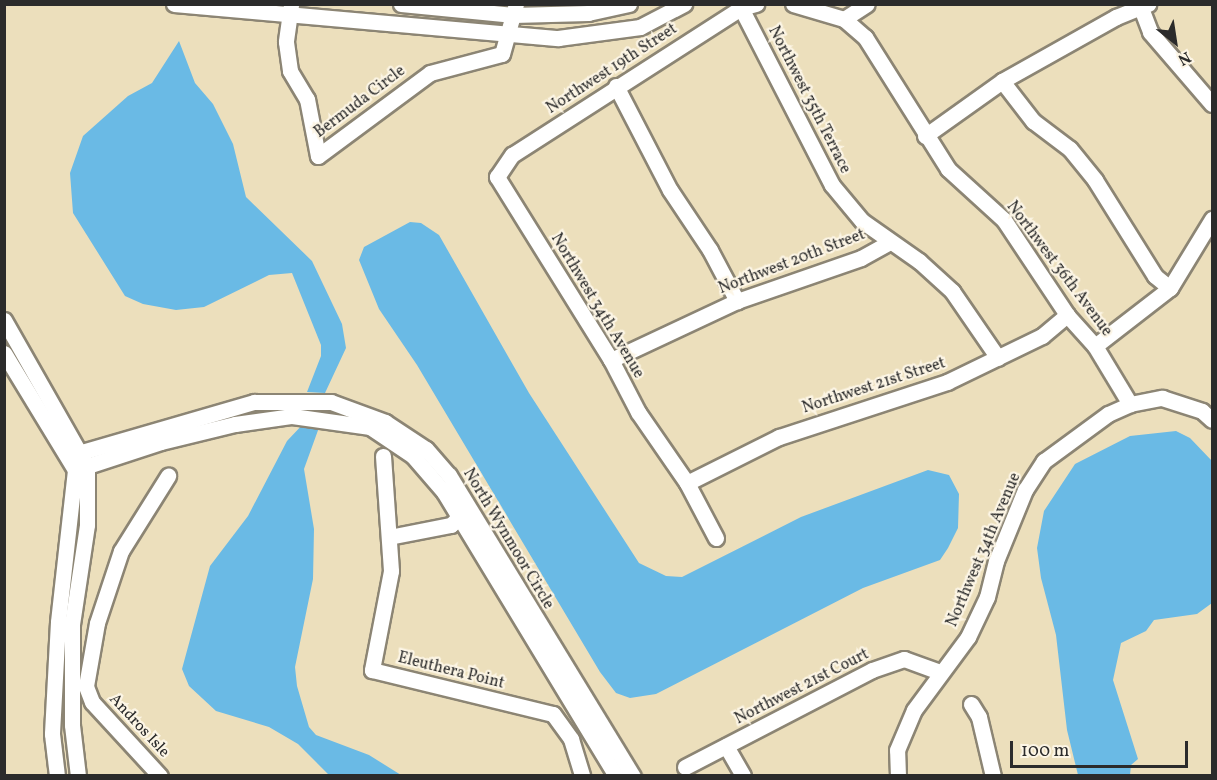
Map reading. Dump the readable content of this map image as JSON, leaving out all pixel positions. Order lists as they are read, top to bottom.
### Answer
{
  "streets": {
    "street": [
      "Northwest 19th Street",
      "Northwest 35th Terrace",
      "Bermuda Circle",
      "Northwest 20th Street",
      "Northwest 36th Avenue",
      "Northwest 34th Avenue",
      "Northwest 21st Street",
      "North Wynmoor Circle",
      "Eleuthera Point",
      "Northwest 21st Court",
      "Andros Isle"
    ]
  },
  "crossings": [
    ["Northwest 19th Street", "Northwest 35th Terrace"],
    ["Northwest 19th Street", "Northwest 34th Avenue"],
    ["Northwest 35th Terrace", "Northwest 20th Street"],
    ["Northwest 35th Terrace", "Northwest 21st Street"],
    ["Northwest 20th Street", "Northwest 34th Avenue"],
    ["Northwest 36th Avenue", "Northwest 34th Avenue"],
    ["Northwest 36th Avenue", "Northwest 21st Street"],
    ["Northwest 34th Avenue", "Northwest 21st Street"],
    ["Northwest 34th Avenue", "Northwest 21st Court"]
  ],
  "scale_bar": "100 m",
  "north": "bottom right"
}
